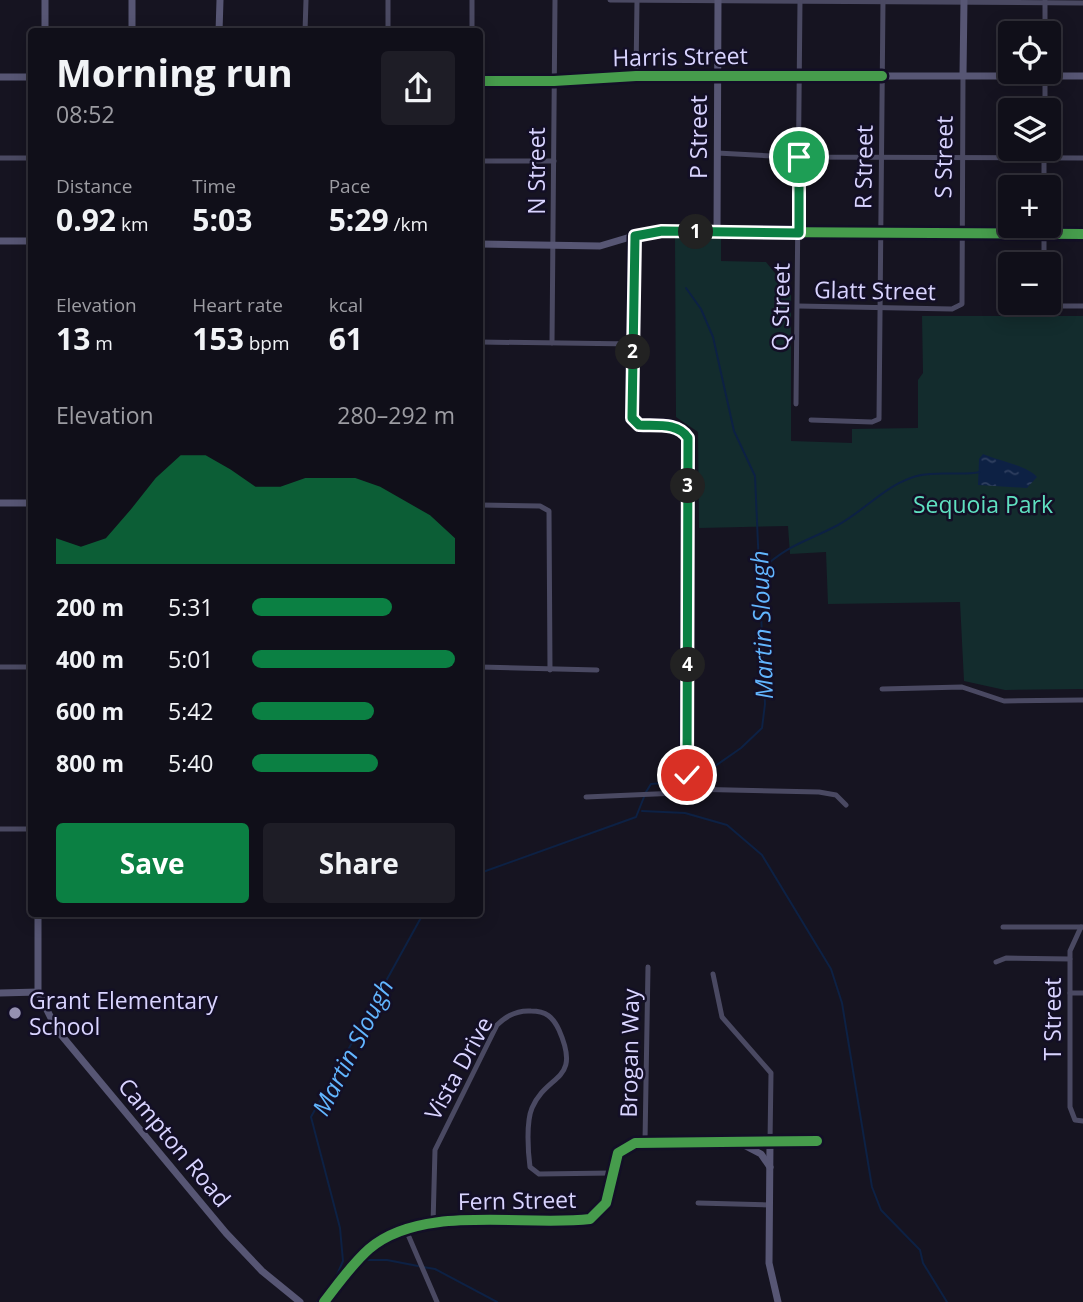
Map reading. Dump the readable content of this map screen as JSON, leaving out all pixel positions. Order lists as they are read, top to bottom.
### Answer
{
  "streets": {
    "street": [
      "Harris Street",
      "P Street",
      "S Street",
      "R Street",
      "N Street",
      "Glatt Street",
      "Q Street",
      "T Street",
      "Brogan Way",
      "Vista Drive",
      "Campton Road",
      "Fern Street"
    ]
  },
  "crossings": [
    ["Harris Street", "P Street"],
    ["Harris Street", "S Street"],
    ["Harris Street", "R Street"],
    ["Harris Street", "N Street"],
    ["Harris Street", "Q Street"],
    ["S Street", "Glatt Street"],
    ["R Street", "Glatt Street"],
    ["Glatt Street", "Q Street"],
    ["Brogan Way", "Fern Street"],
    ["Vista Drive", "Fern Street"]
  ],
  "water": ["Martin Slough"],
  "parks": ["Sequoia Park"],
  "places": ["Grant Elementary School"],
  "page": {
    "map_buttons": ["+", "−"],
    "heading": ["Morning run", "08:52"],
    "stats": [
      ["Distance", "0.92 km"],
      ["Time", "5:03"],
      ["Pace", "5:29 /km"],
      ["Elevation", "13 m"],
      ["Heart rate", "153 bpm"],
      ["kcal", "61"]
    ],
    "pins": [
      "1",
      "2",
      "3",
      "4"
    ],
    "chart": ["Elevation", "280–292 m"],
    "list": [
      {
        "name": "200 m",
        "note": "5:31"
      },
      {
        "name": "400 m",
        "note": "5:01"
      },
      {
        "name": "600 m",
        "note": "5:42"
      },
      {
        "name": "800 m",
        "note": "5:40"
      }
    ],
    "buttons": ["Save", "Share"]
  }
}
